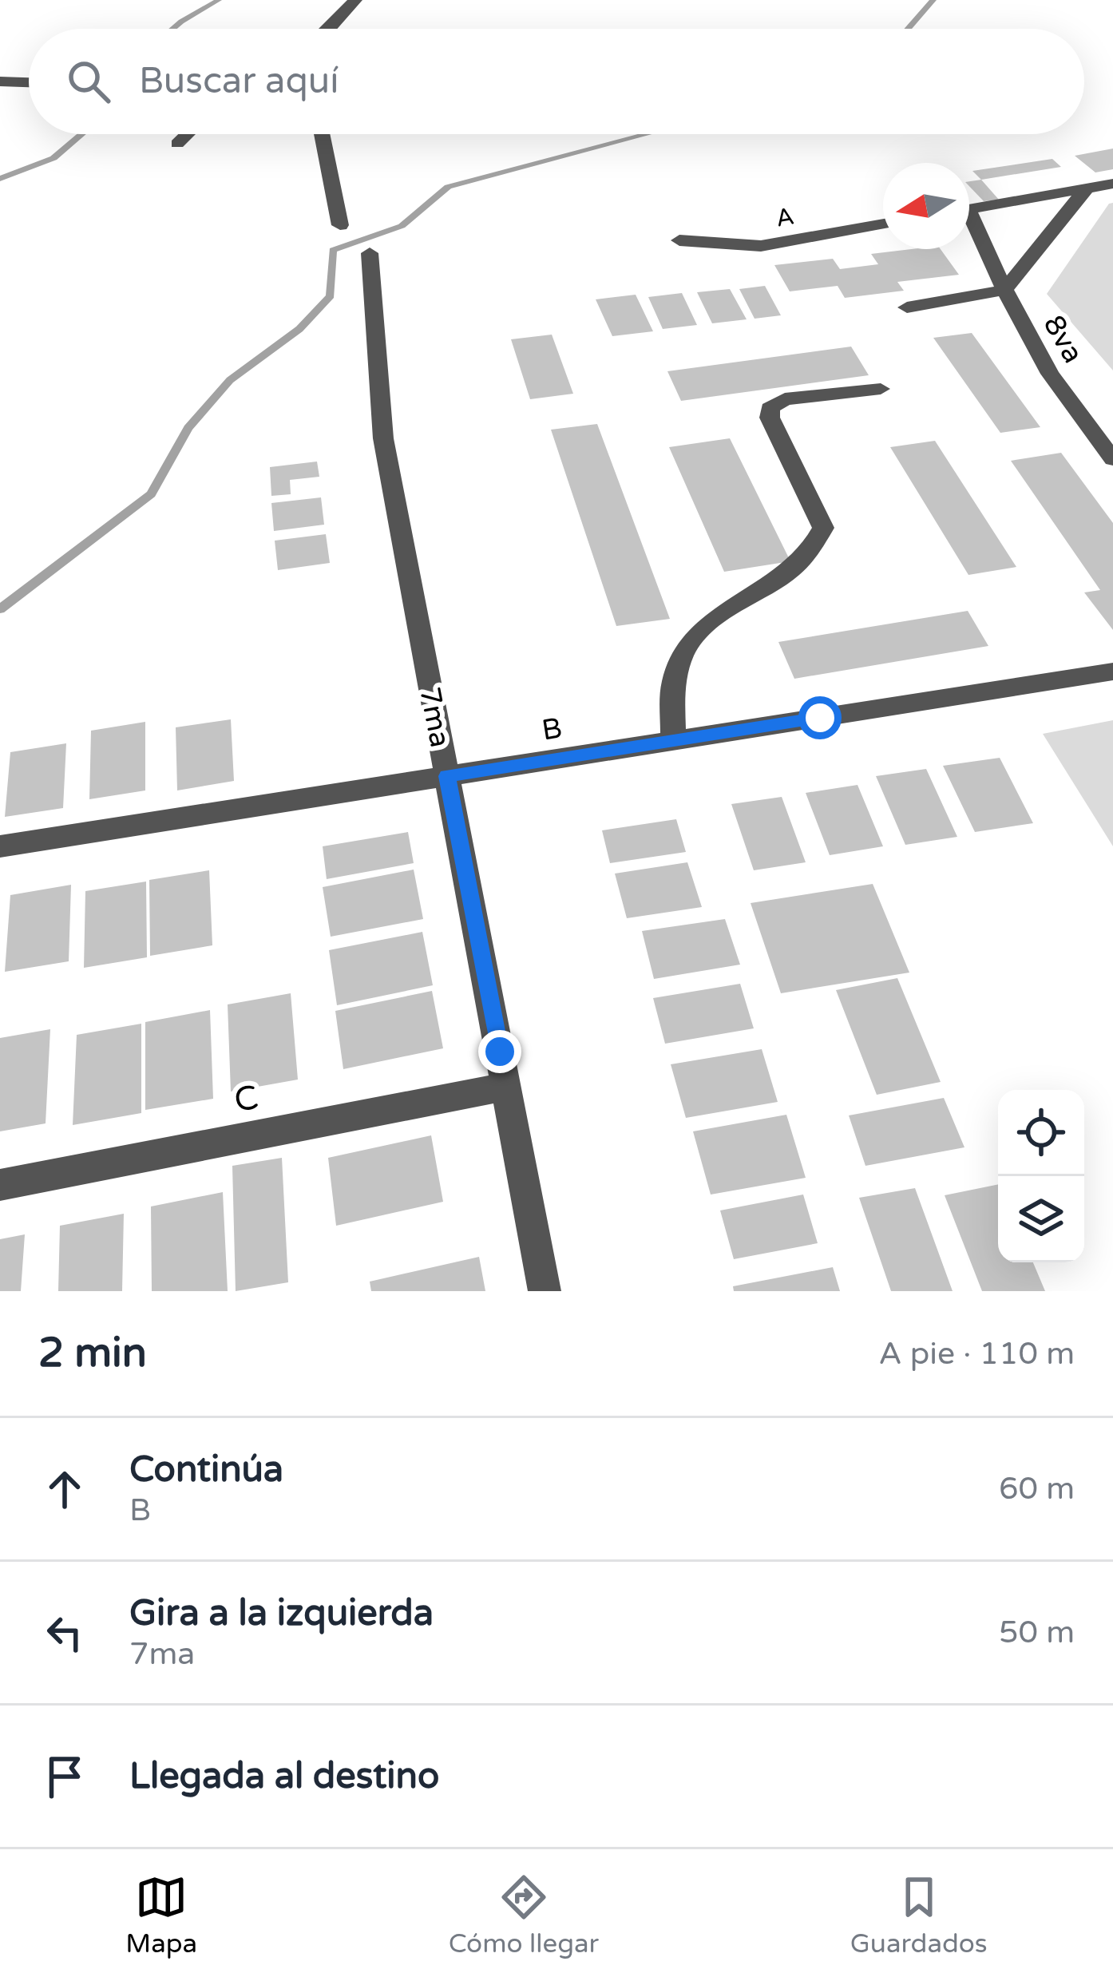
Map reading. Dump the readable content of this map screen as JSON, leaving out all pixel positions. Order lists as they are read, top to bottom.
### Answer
{
  "streets": {
    "street": [
      "A",
      "8va",
      "7ma",
      "B",
      "C"
    ]
  },
  "crossings": [
    ["7ma", "B"],
    ["7ma", "C"]
  ],
  "north": "left",
  "page": {
    "search": "Buscar aquí",
    "heading": ["2 min", "A pie · 110 m"],
    "list": [
      ["Continúa", "B", "60 m"],
      ["Gira a la izquierda", "7ma", "50 m"],
      "Llegada al destino"
    ],
    "nav": ["Mapa", "Cómo llegar", "Guardados"]
  }
}
